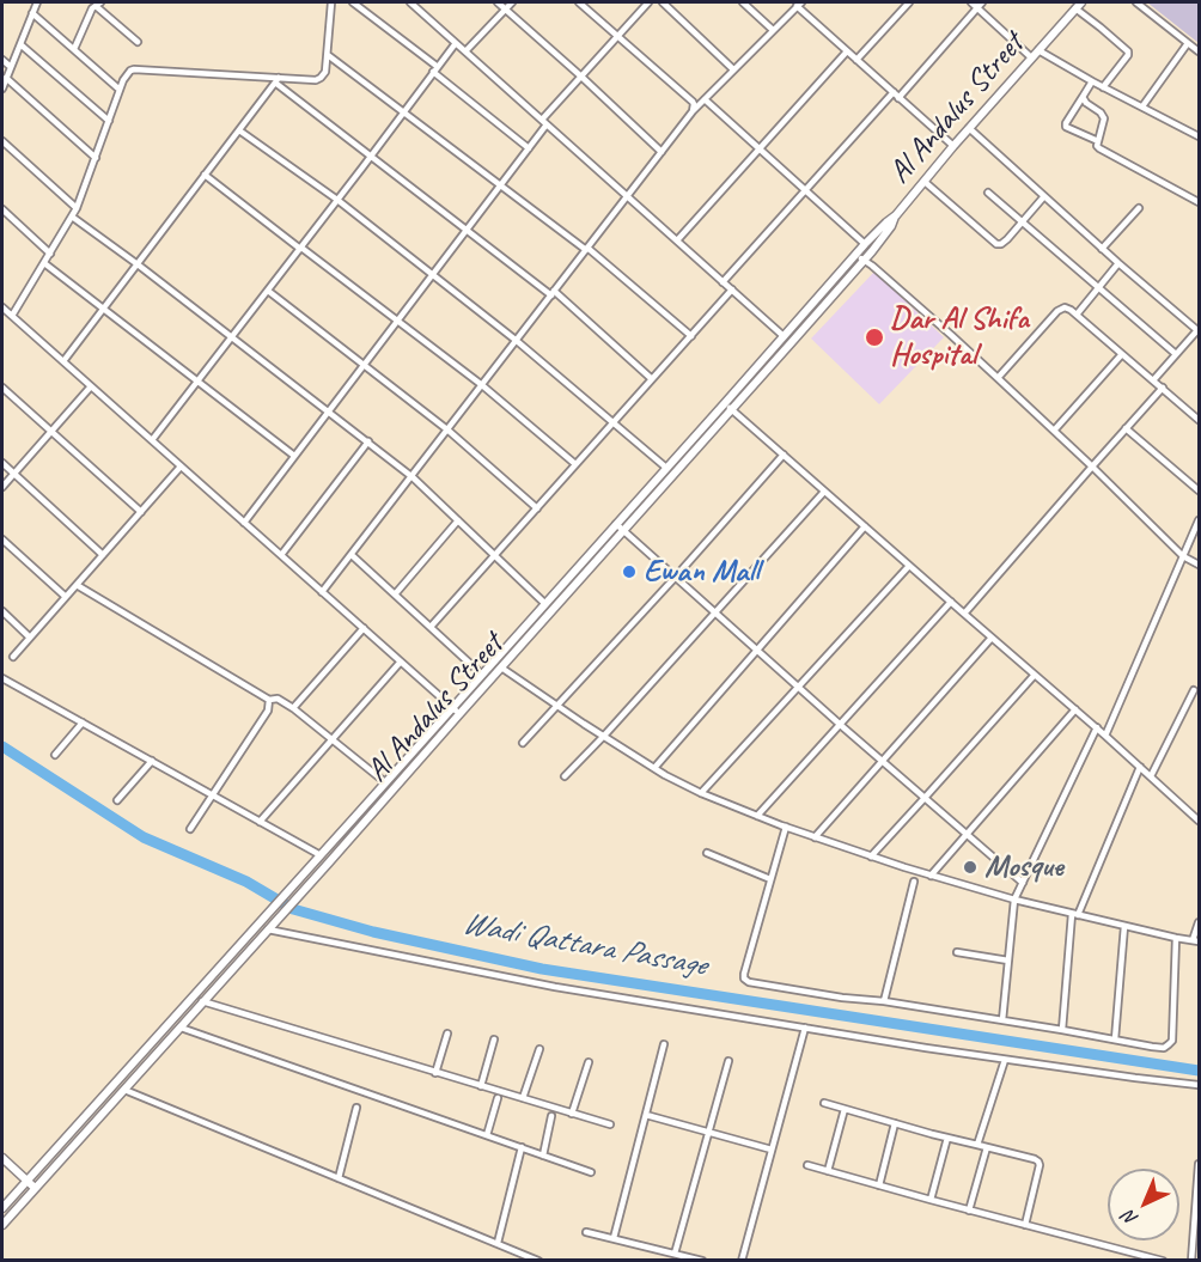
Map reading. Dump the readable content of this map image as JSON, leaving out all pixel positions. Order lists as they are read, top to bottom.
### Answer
{
  "streets": {
    "main road": ["Al Andalus Street"]
  },
  "water": ["Wadi Qattara Passage"],
  "places": ["Dar Al Shifa Hospital", "Ewan Mall", "Mosque"],
  "north": "bottom left"
}
